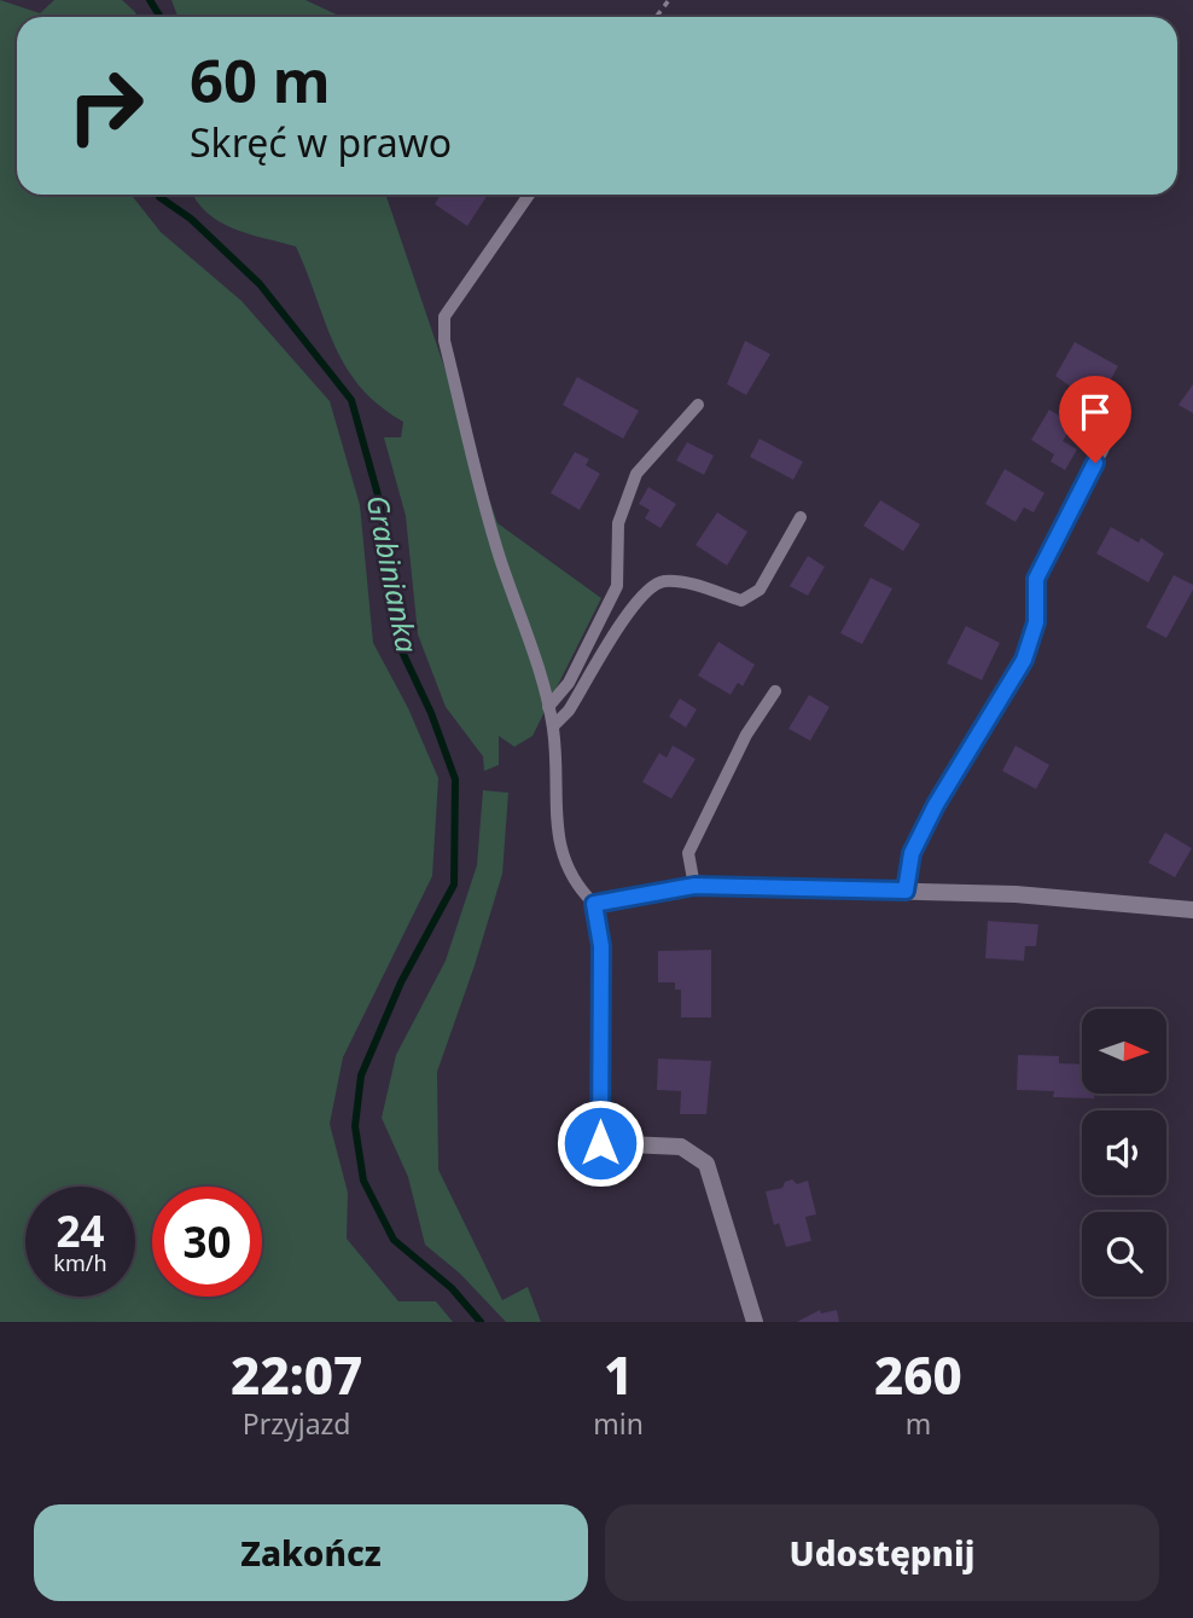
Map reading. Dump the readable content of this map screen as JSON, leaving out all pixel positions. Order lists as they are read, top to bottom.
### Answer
{
  "water": ["Grabinianka"],
  "north": "right",
  "page": {
    "turn": ["60 m", "Skręć w prawo"],
    "speed": "24 km/h",
    "limit": "30",
    "eta": [
      "22:07",
      "Przyjazd",
      "1",
      "min",
      "260",
      "m"
    ],
    "buttons": ["Zakończ", "Udostępnij"]
  }
}
